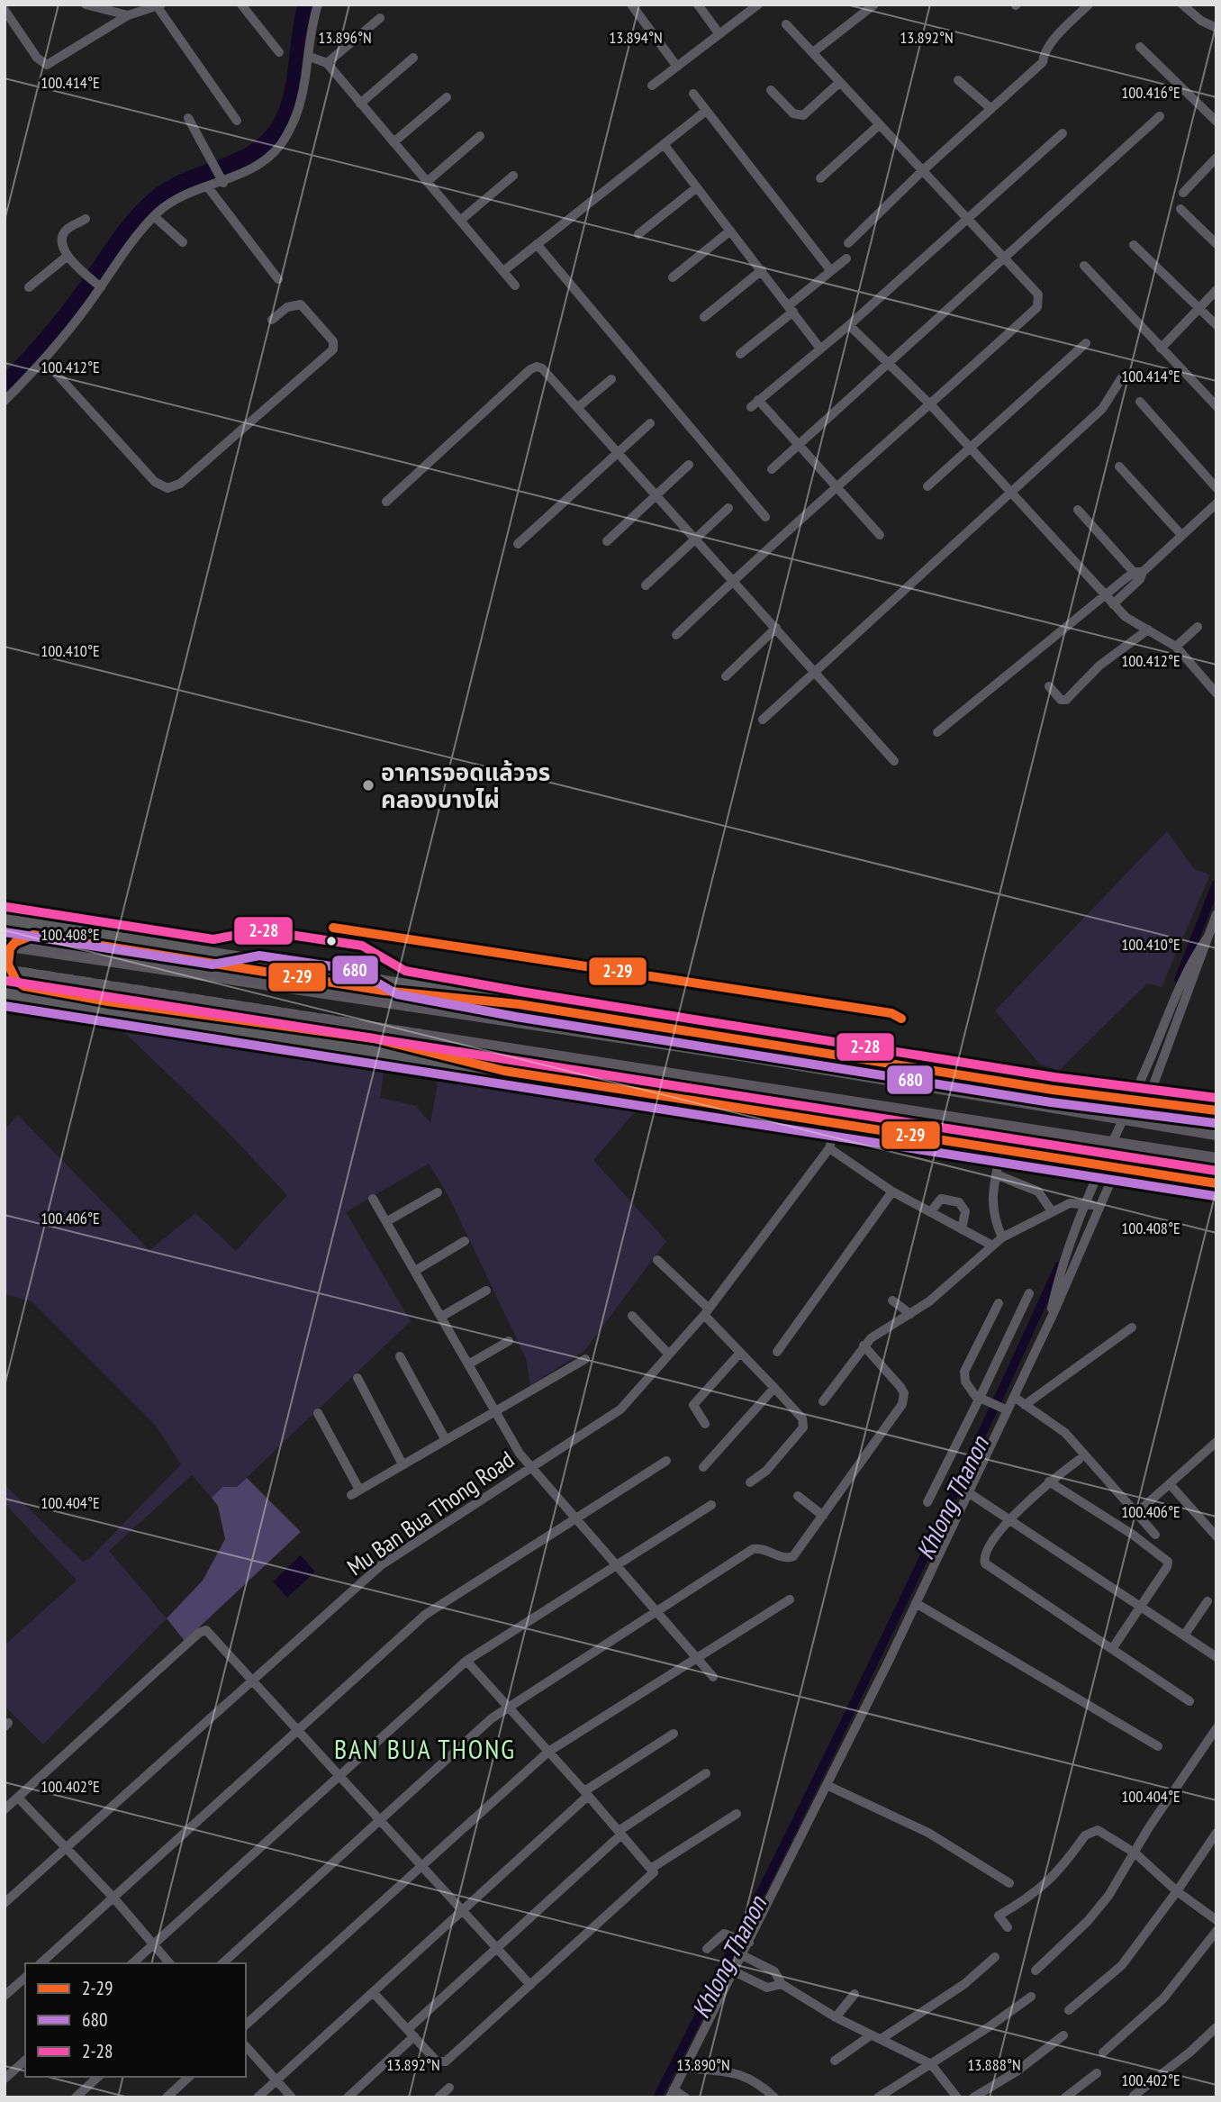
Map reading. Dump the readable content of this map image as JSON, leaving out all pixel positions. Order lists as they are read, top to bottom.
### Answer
{
  "streets": {
    "street": ["Mu Ban Bua Thong Road"]
  },
  "districts": ["BAN BUA THONG"],
  "water": ["Khlong Thanon"],
  "places": ["อาคารจอดแล้วจร คลองบางไผ่"],
  "lines": ["transit line 2-28", "transit line 2-29", "transit line 680"],
  "legend": ["2-29", "680", "2-28"],
  "coordinates": [
    "13.896°N",
    "13.894°N",
    "13.892°N",
    "100.414°E",
    "100.416°E",
    "100.412°E",
    "100.410°E",
    "100.408°E",
    "100.406°E",
    "100.404°E",
    "100.402°E",
    "13.890°N",
    "13.888°N"
  ]
}
